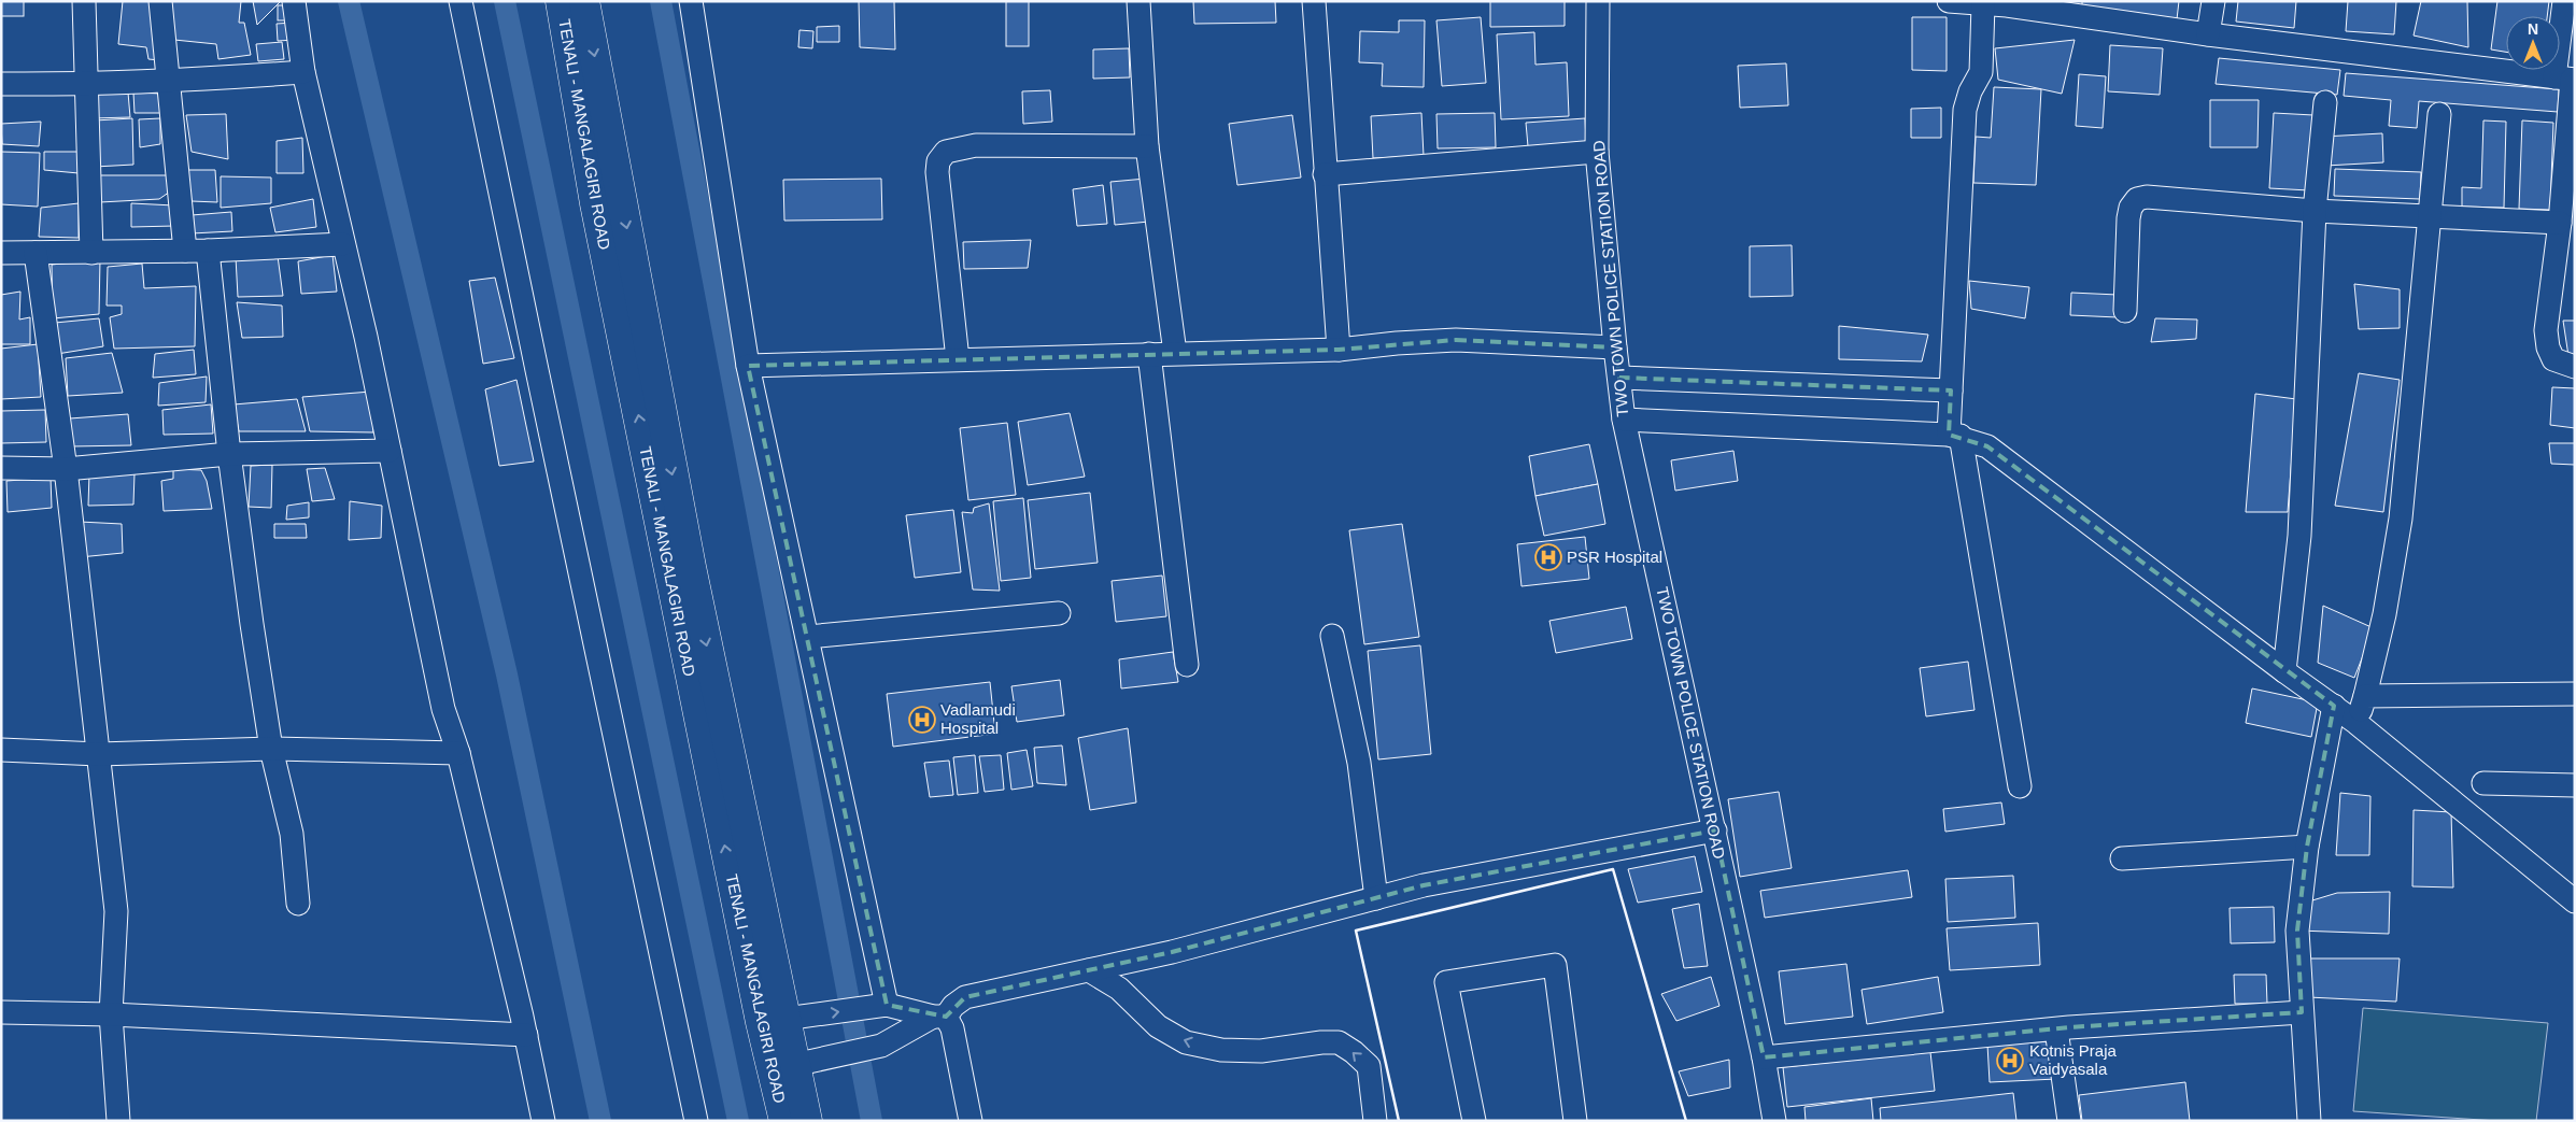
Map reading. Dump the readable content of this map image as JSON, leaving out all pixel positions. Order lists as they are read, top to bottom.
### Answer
{
  "streets": {
    "main road": ["TENALI - MANGALAGIRI ROAD"],
    "street": ["TWO TOWN POLICE STATION ROAD"]
  },
  "places": {
    "hospital": ["PSR Hospital", "Vadlamudi Hospital", "Kotnis Praja Vaidyasala"]
  },
  "north": "top"
}
